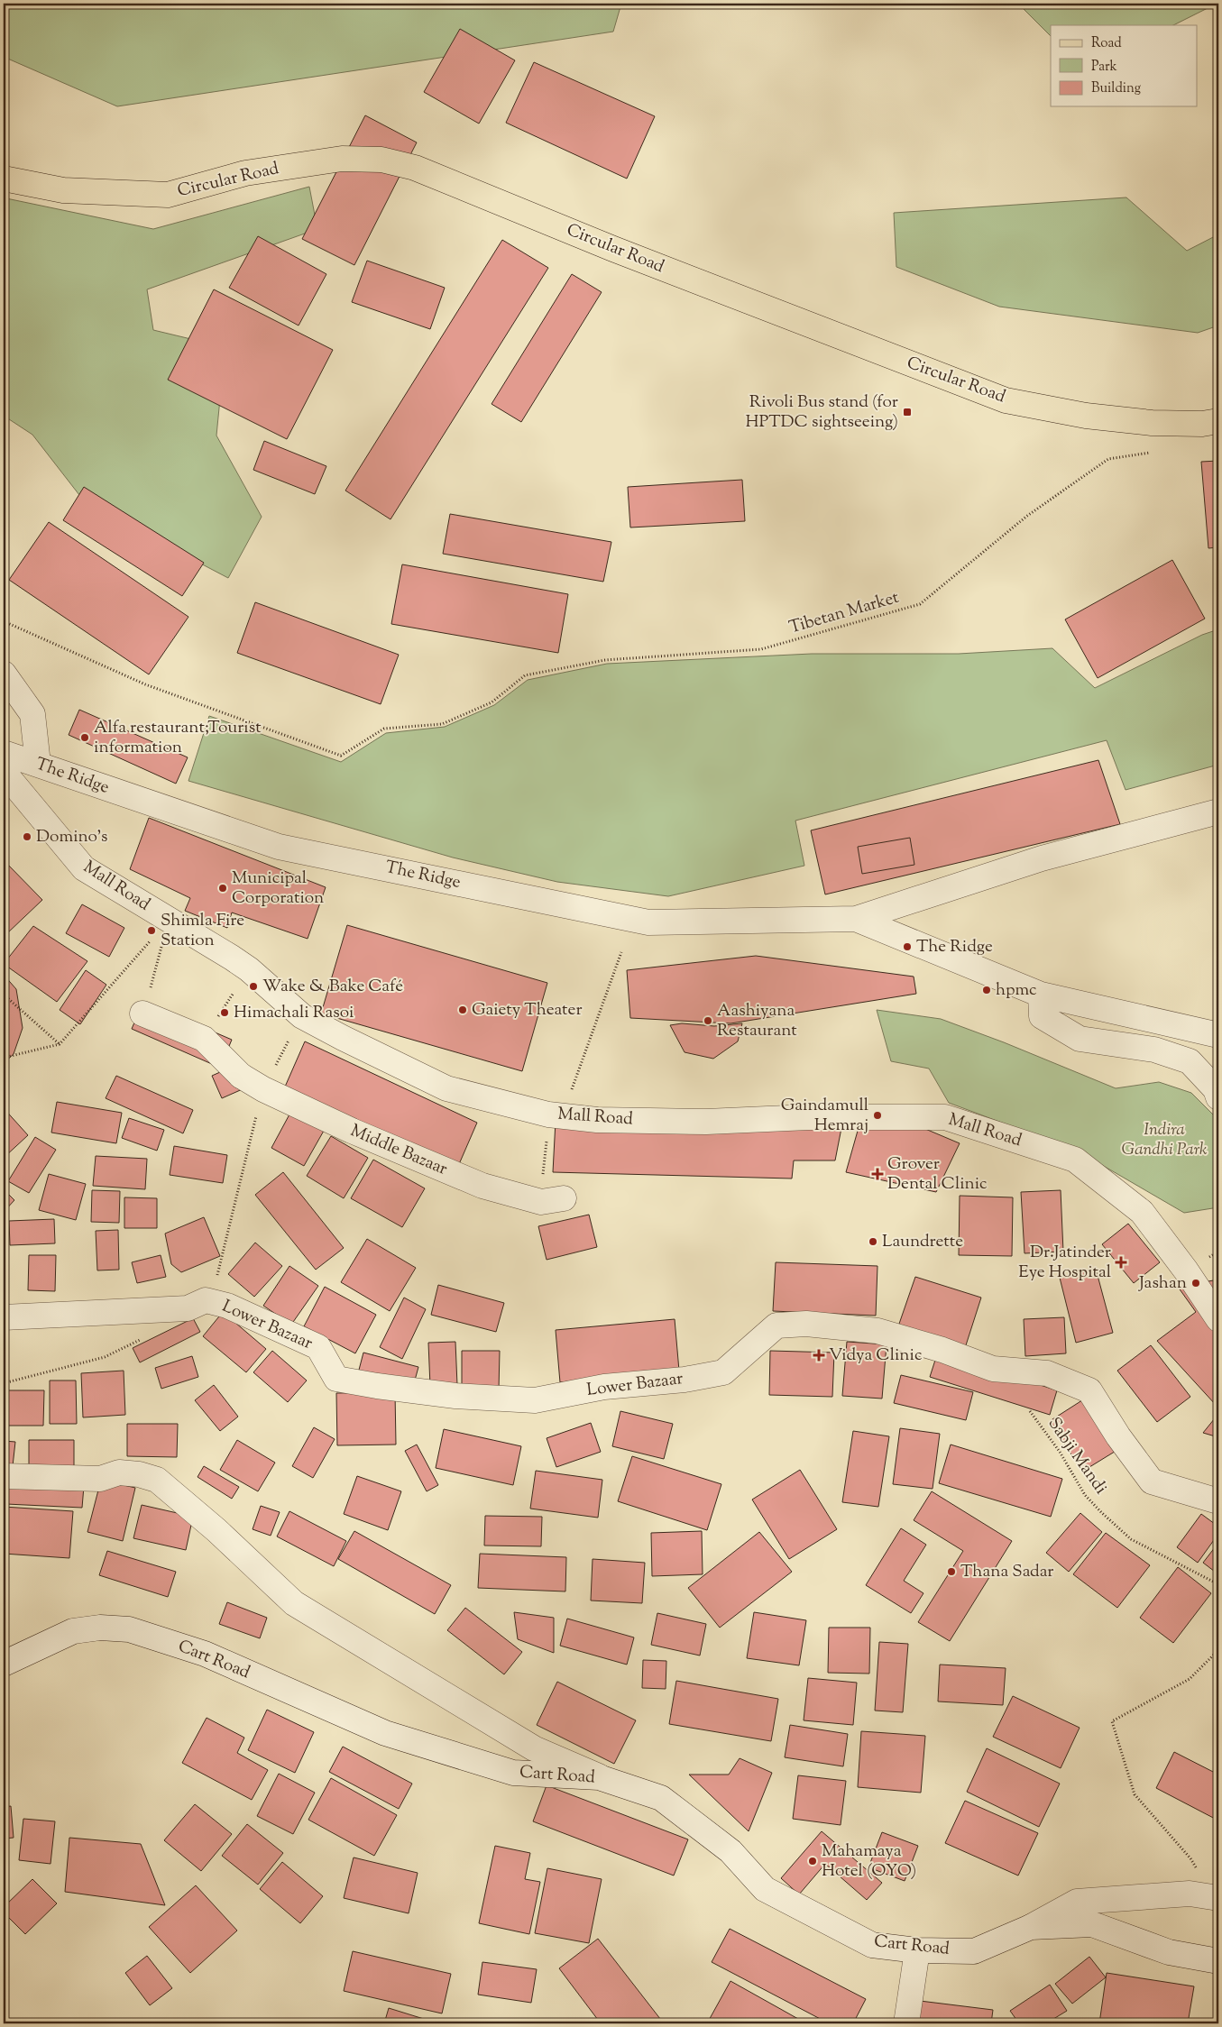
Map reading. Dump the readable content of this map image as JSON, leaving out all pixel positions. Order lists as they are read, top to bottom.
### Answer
{
  "streets": {
    "main road": ["Circular Road"],
    "street": [
      "The Ridge",
      "Mall Road",
      "Middle Bazaar",
      "Lower Bazaar",
      "Cart Road"
    ],
    "path": ["Tibetan Market", "Sabji Mandi"]
  },
  "parks": ["Indira Gandhi Park"],
  "places": {
    "transit": ["Rivoli Bus stand (for HPTDC sightseeing)"],
    "other": [
      "Alfa restaurant;Tourist information",
      "Domino's",
      "Municipal Corporation",
      "Shimla Fire Station",
      "The Ridge",
      "Wake & Bake Café",
      "hpmc",
      "Gaiety Theater",
      "Himachali Rasoi",
      "Aashiyana Restaurant",
      "Gaindamull Hemraj",
      "Laundrette",
      "Jashan",
      "Thana Sadar",
      "Mahamaya Hotel (OYO)"
    ],
    "health": ["Grover Dental Clinic", "Dr.Jatinder Eye Hospital", "Vidya Clinic"]
  },
  "legend": ["Road", "Park", "Building"]
}
